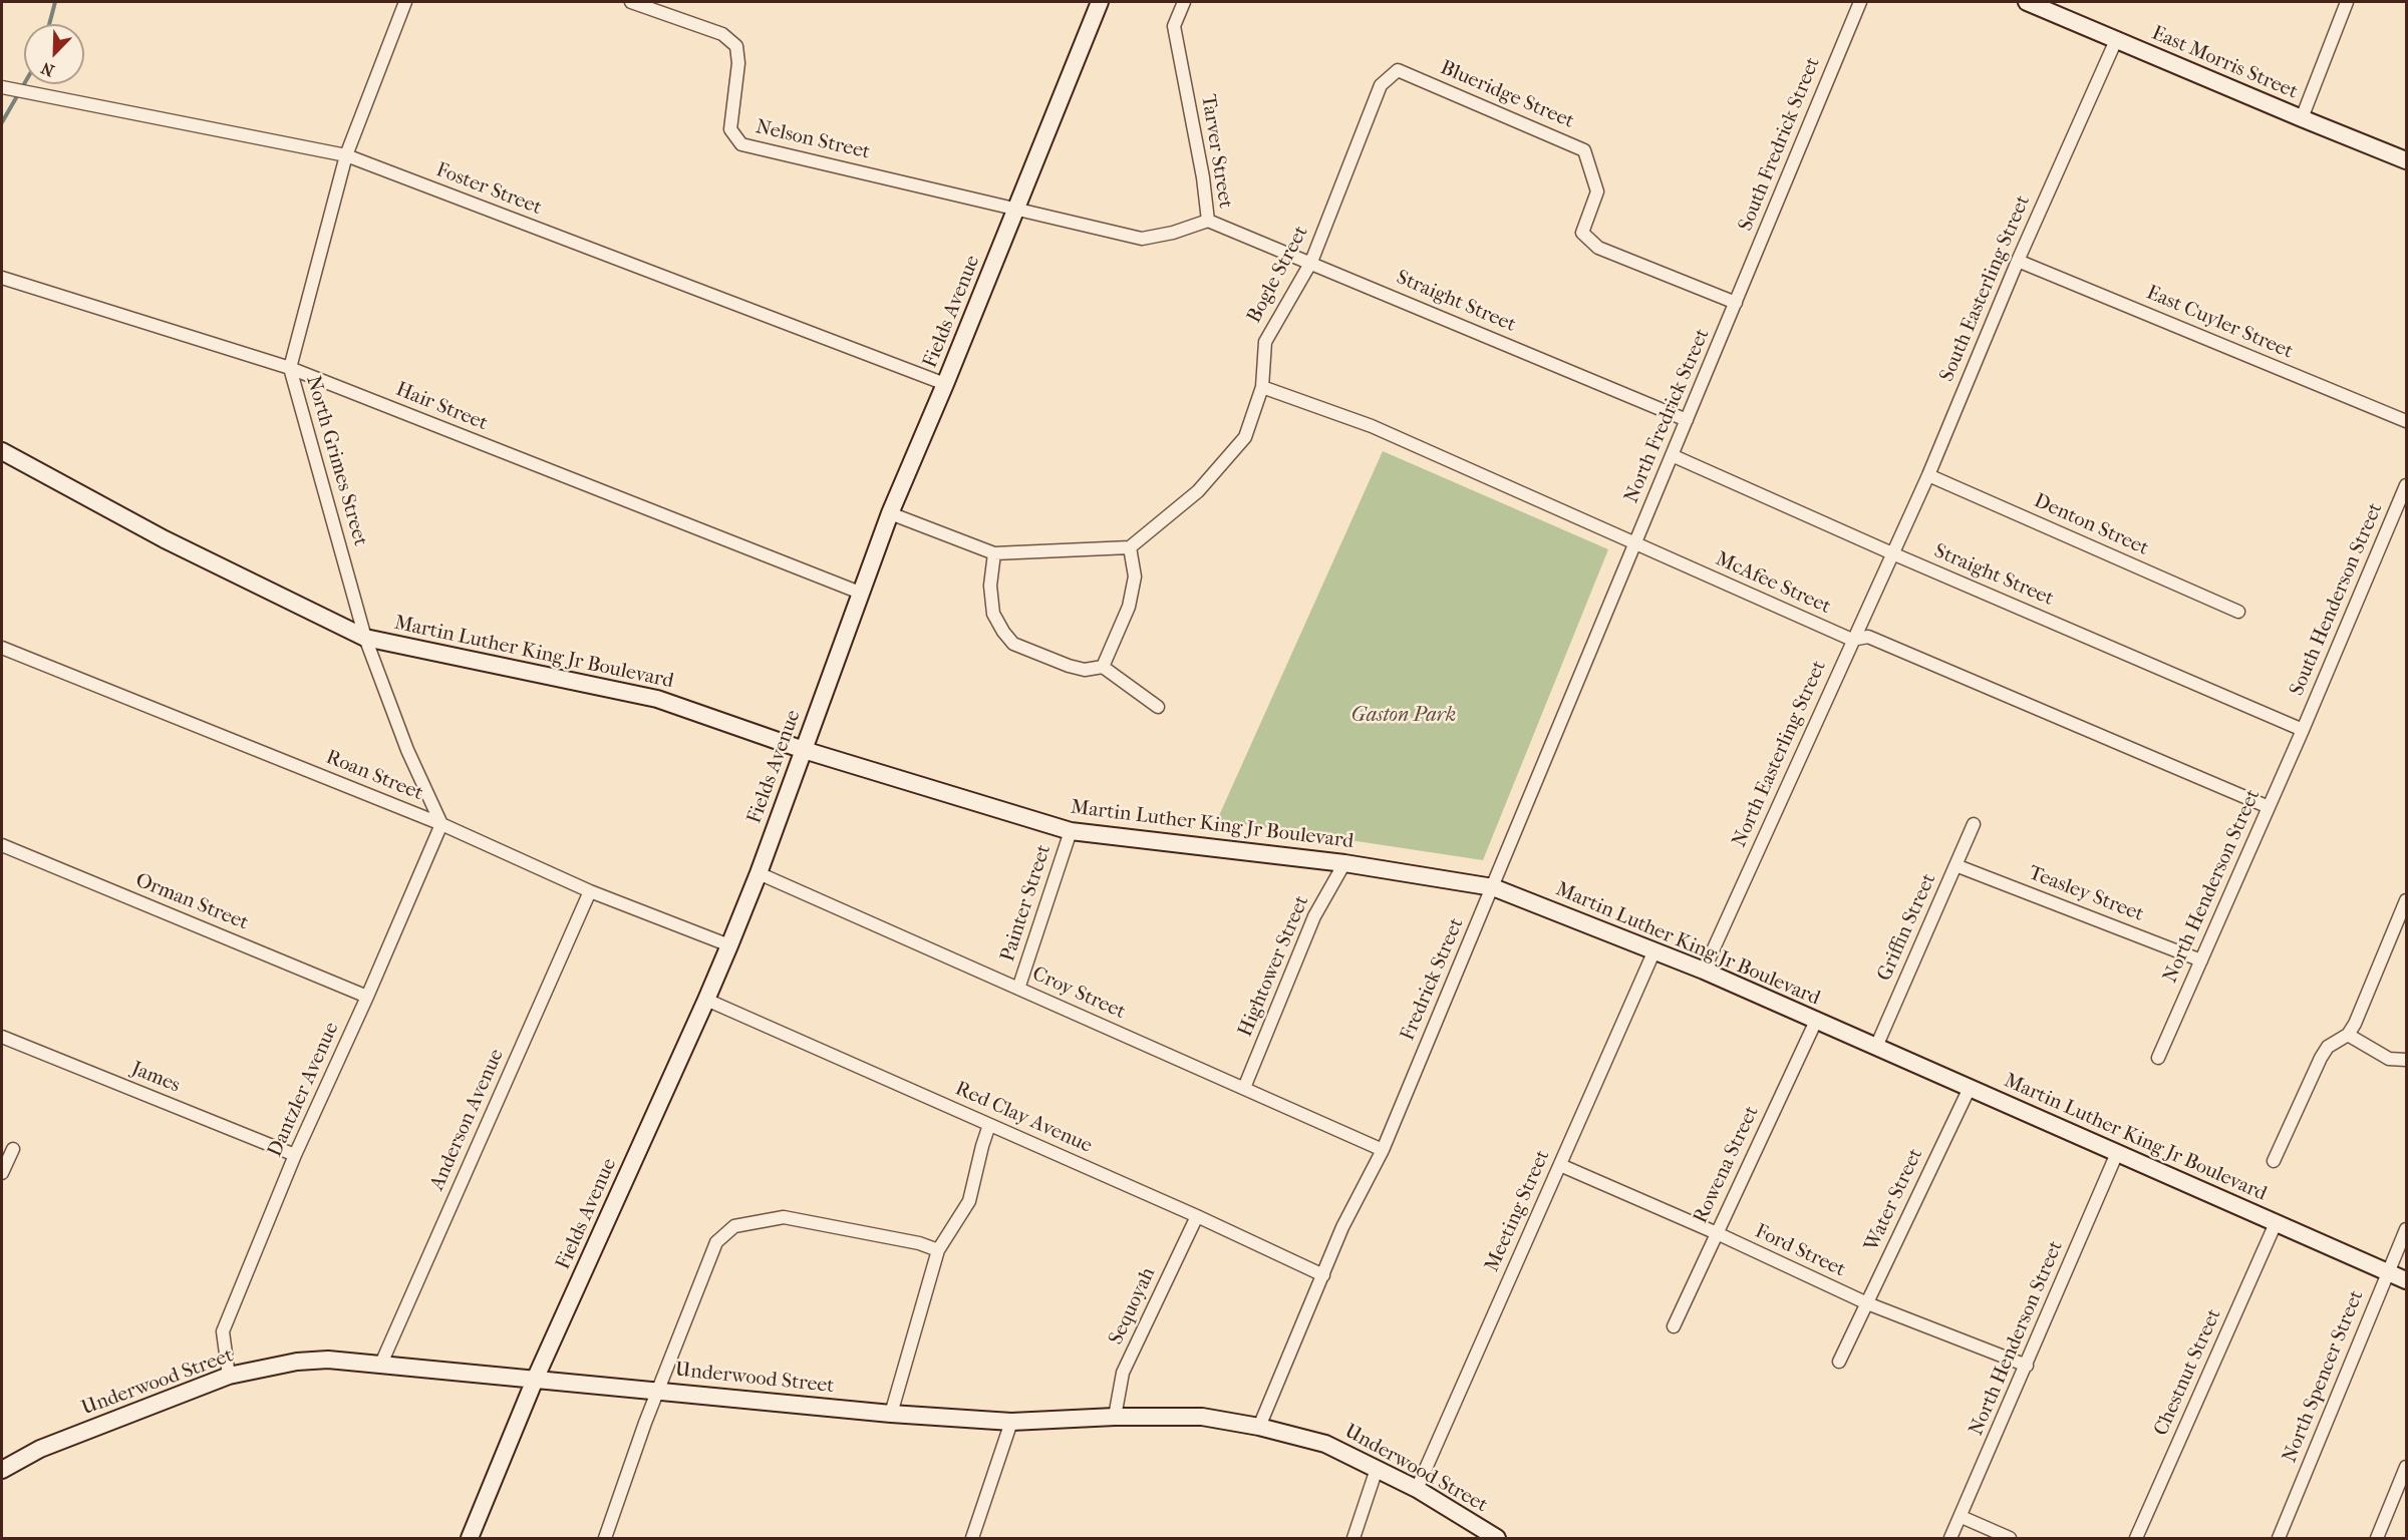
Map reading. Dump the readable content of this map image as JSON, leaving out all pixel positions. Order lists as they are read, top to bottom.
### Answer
{
  "streets": {
    "street": [
      "East Morris Street",
      "Blueridge Street",
      "Nelson Street",
      "South Fredrick Street",
      "Tarver Street",
      "Foster Street",
      "Bogle Street",
      "South Easterling Street",
      "Straight Street",
      "Fields Avenue",
      "East Cuyler Street",
      "Hair Street",
      "North Fredrick Street",
      "North Grimes Street",
      "Denton Street",
      "McAfee Street",
      "South Henderson Street",
      "Martin Luther King Jr Boulevard",
      "North Easterling Street",
      "Roan Street",
      "North Henderson Street",
      "Teasley Street",
      "Orman Street",
      "Painter Street",
      "Griffin Street",
      "Hightower Street",
      "Fredrick Street",
      "Croy Street",
      "James",
      "Dantzler Avenue",
      "Red Clay Avenue",
      "Anderson Avenue",
      "Rowena Street",
      "Water Street",
      "Meeting Street",
      "Ford Street",
      "Sequoyah",
      "Chestnut Street",
      "North Spencer Street",
      "Underwood Street"
    ]
  },
  "crossings": [
    ["East Morris Street", "South Easterling Street"],
    ["Blueridge Street", "South Fredrick Street"],
    ["Blueridge Street", "Bogle Street"],
    ["Blueridge Street", "North Fredrick Street"],
    ["Nelson Street", "Tarver Street"],
    ["Nelson Street", "Fields Avenue"],
    ["South Fredrick Street", "North Fredrick Street"],
    ["Tarver Street", "Straight Street"],
    ["Tarver Street", "Fields Avenue"],
    ["Foster Street", "Fields Avenue"],
    ["Foster Street", "North Grimes Street"],
    ["Bogle Street", "Straight Street"],
    ["Bogle Street", "McAfee Street"],
    ["South Easterling Street", "Straight Street"],
    ["South Easterling Street", "East Cuyler Street"],
    ["South Easterling Street", "Denton Street"],
    ["South Easterling Street", "North Easterling Street"],
    ["Straight Street", "North Fredrick Street"],
    ["Straight Street", "South Henderson Street"],
    ["Straight Street", "North Easterling Street"],
    ["Straight Street", "North Henderson Street"],
    ["Fields Avenue", "Hair Street"],
    ["Fields Avenue", "Martin Luther King Jr Boulevard"],
    ["Fields Avenue", "Roan Street"],
    ["Fields Avenue", "Croy Street"],
    ["Fields Avenue", "Red Clay Avenue"],
    ["Fields Avenue", "Underwood Street"],
    ["Hair Street", "North Grimes Street"],
    ["North Fredrick Street", "McAfee Street"],
    ["North Fredrick Street", "Fredrick Street"],
    ["North Grimes Street", "Martin Luther King Jr Boulevard"],
    ["North Grimes Street", "Roan Street"],
    ["North Grimes Street", "Dantzler Avenue"],
    ["McAfee Street", "North Easterling Street"],
    ["McAfee Street", "North Henderson Street"],
    ["McAfee Street", "Fredrick Street"],
    ["South Henderson Street", "North Henderson Street"],
    ["Martin Luther King Jr Boulevard", "North Easterling Street"],
    ["Martin Luther King Jr Boulevard", "North Henderson Street"],
    ["Martin Luther King Jr Boulevard", "Painter Street"],
    ["Martin Luther King Jr Boulevard", "Griffin Street"],
    ["Martin Luther King Jr Boulevard", "Hightower Street"],
    ["Martin Luther King Jr Boulevard", "Fredrick Street"],
    ["Martin Luther King Jr Boulevard", "Rowena Street"],
    ["Martin Luther King Jr Boulevard", "Water Street"],
    ["Martin Luther King Jr Boulevard", "Meeting Street"],
    ["Martin Luther King Jr Boulevard", "Chestnut Street"],
    ["Martin Luther King Jr Boulevard", "North Spencer Street"],
    ["Roan Street", "Dantzler Avenue"],
    ["Roan Street", "Anderson Avenue"],
    ["North Henderson Street", "Teasley Street"],
    ["North Henderson Street", "Ford Street"],
    ["Teasley Street", "Griffin Street"],
    ["Orman Street", "Dantzler Avenue"],
    ["Painter Street", "Croy Street"],
    ["Hightower Street", "Croy Street"],
    ["Fredrick Street", "Croy Street"],
    ["Fredrick Street", "Red Clay Avenue"],
    ["Fredrick Street", "Underwood Street"],
    ["James", "Dantzler Avenue"],
    ["Dantzler Avenue", "Underwood Street"],
    ["Red Clay Avenue", "Sequoyah"],
    ["Anderson Avenue", "Underwood Street"],
    ["Rowena Street", "Ford Street"],
    ["Water Street", "Ford Street"],
    ["Meeting Street", "Ford Street"],
    ["Meeting Street", "Underwood Street"],
    ["Sequoyah", "Underwood Street"]
  ],
  "parks": ["Gaston Park"],
  "north": "bottom left"
}
